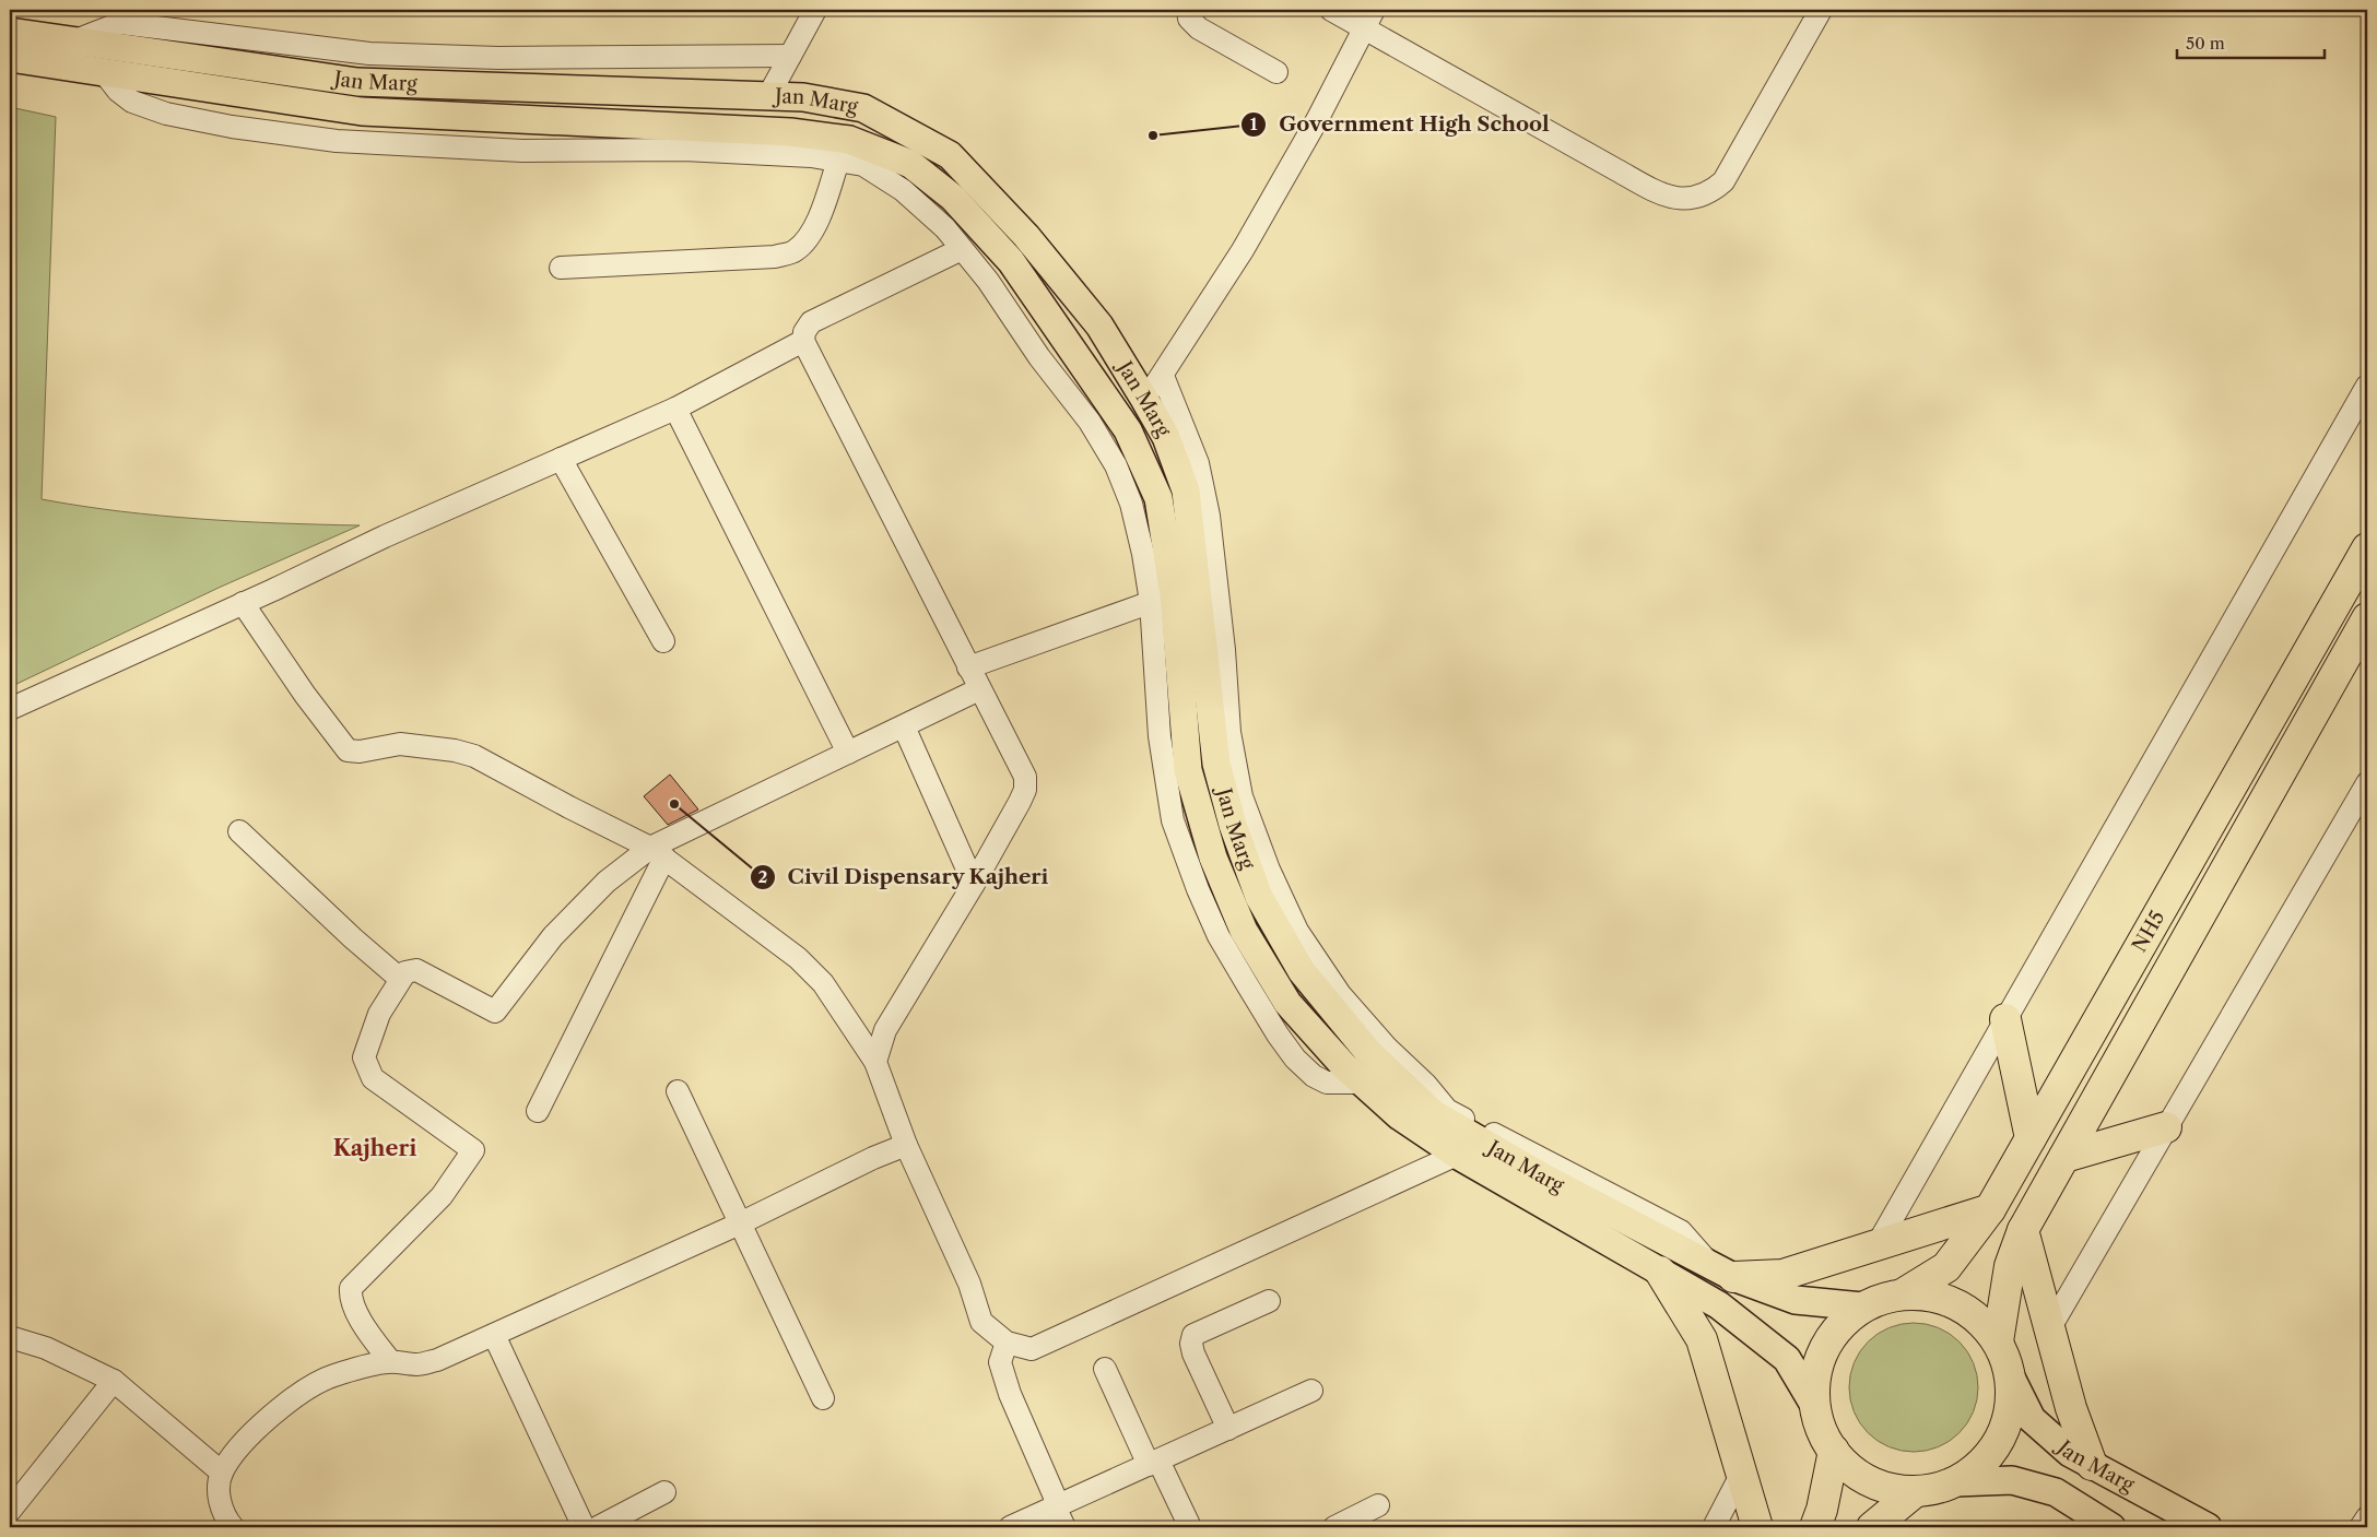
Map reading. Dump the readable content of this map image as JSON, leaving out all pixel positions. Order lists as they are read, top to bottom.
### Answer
{
  "streets": {
    "highway": ["NH5"],
    "main road": ["Jan Marg"]
  },
  "crossings": [
    ["Jan Marg", "NH5"]
  ],
  "districts": ["Kajheri"],
  "places": ["Government High School", "Civil Dispensary Kajheri"],
  "scale_bar": "50 m"
}
